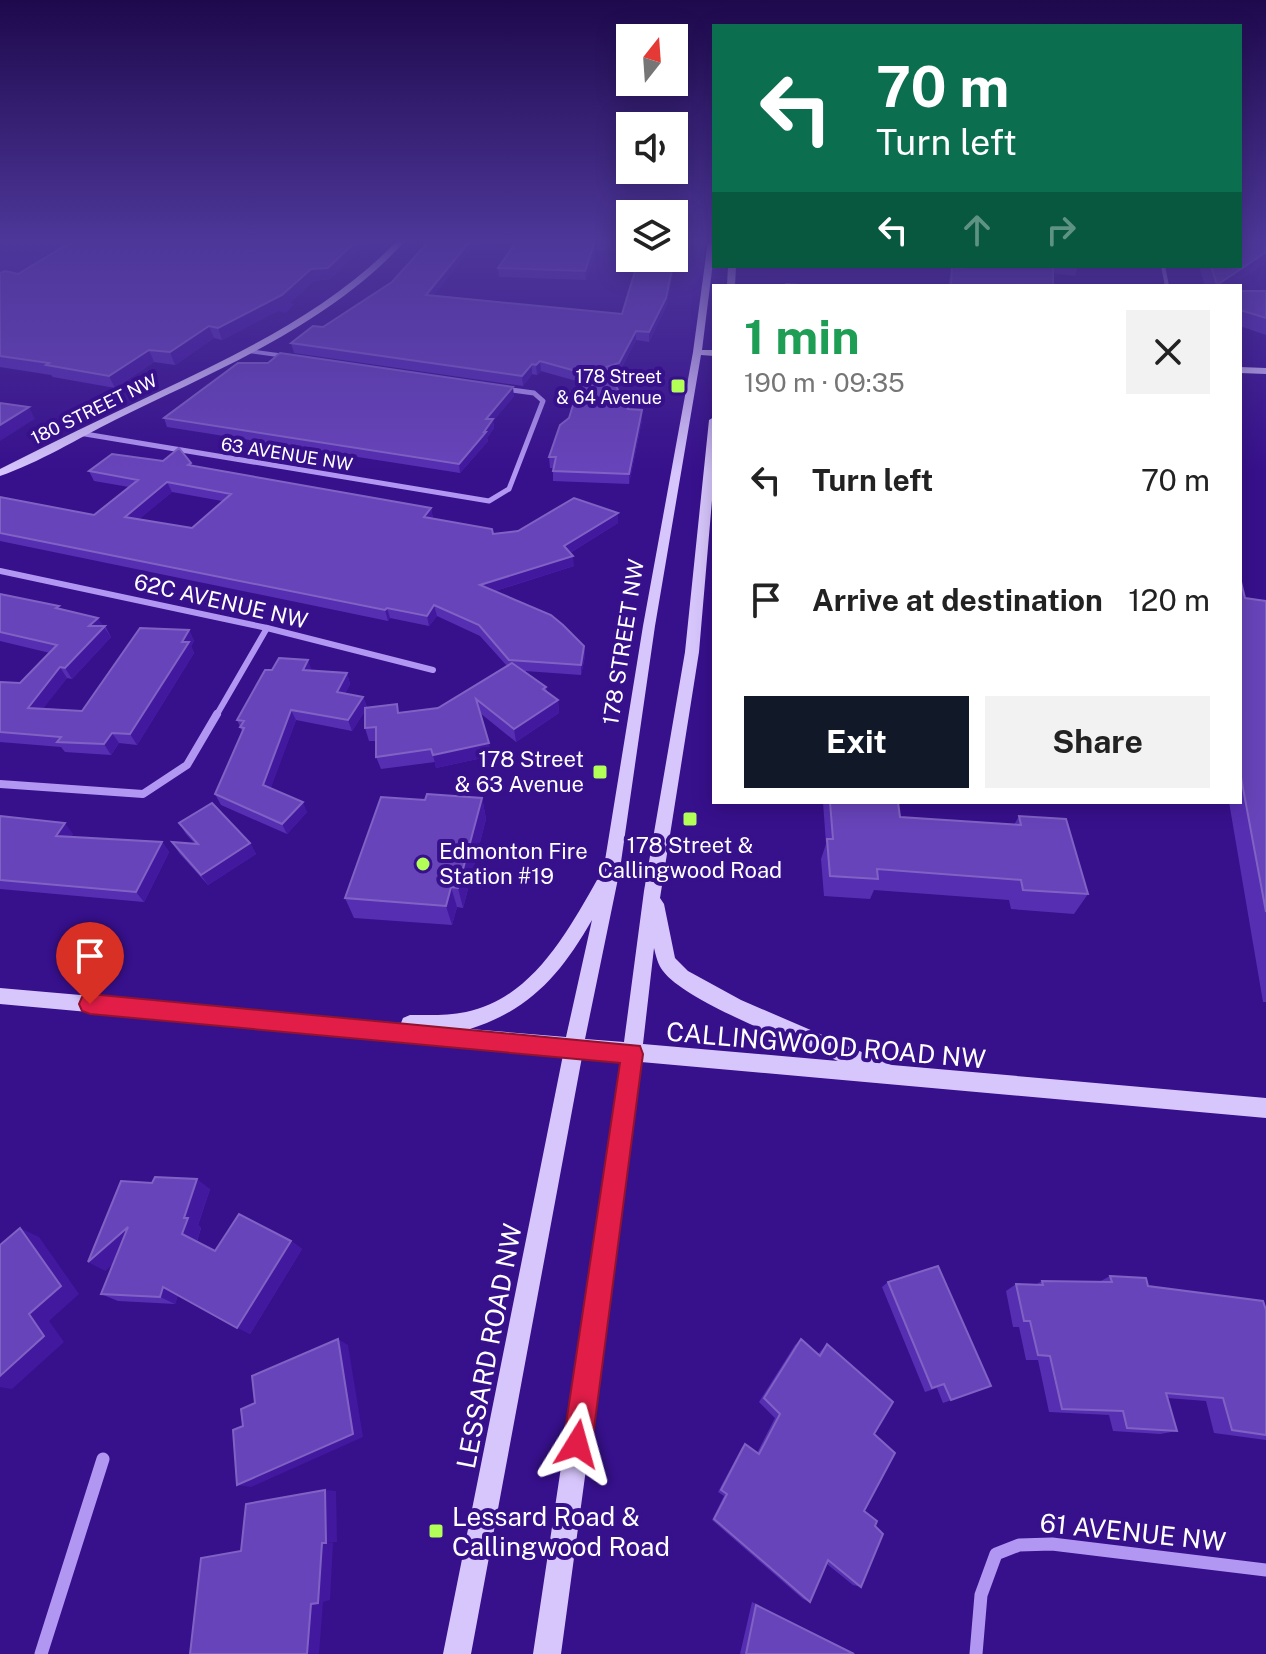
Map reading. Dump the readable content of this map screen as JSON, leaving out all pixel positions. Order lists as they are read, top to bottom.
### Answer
{
  "streets": {
    "main road": [
      "180 STREET NW",
      "178 STREET NW",
      "CALLINGWOOD ROAD NW",
      "LESSARD ROAD NW"
    ],
    "street": ["63 AVENUE NW", "62C AVENUE NW", "61 AVENUE NW"]
  },
  "crossings": [
    ["180 STREET NW", "63 AVENUE NW"],
    ["178 STREET NW", "CALLINGWOOD ROAD NW"],
    ["178 STREET NW", "LESSARD ROAD NW"],
    ["CALLINGWOOD ROAD NW", "LESSARD ROAD NW"]
  ],
  "places": {
    "transit": [
      "178 Street & 64 Avenue",
      "178 Street & 63 Avenue",
      "178 Street & Callingwood Road",
      "Lessard Road & Callingwood Road"
    ],
    "other": ["Edmonton Fire Station #19"]
  },
  "north": "top",
  "page": {
    "turn": ["70 m", "Turn left"],
    "heading": ["1 min", "190 m · 09:35"],
    "list": [
      {
        "name": "Turn left",
        "value": "70 m"
      },
      {
        "name": "Arrive at destination",
        "value": "120 m"
      }
    ],
    "buttons": ["Exit", "Share"]
  }
}
